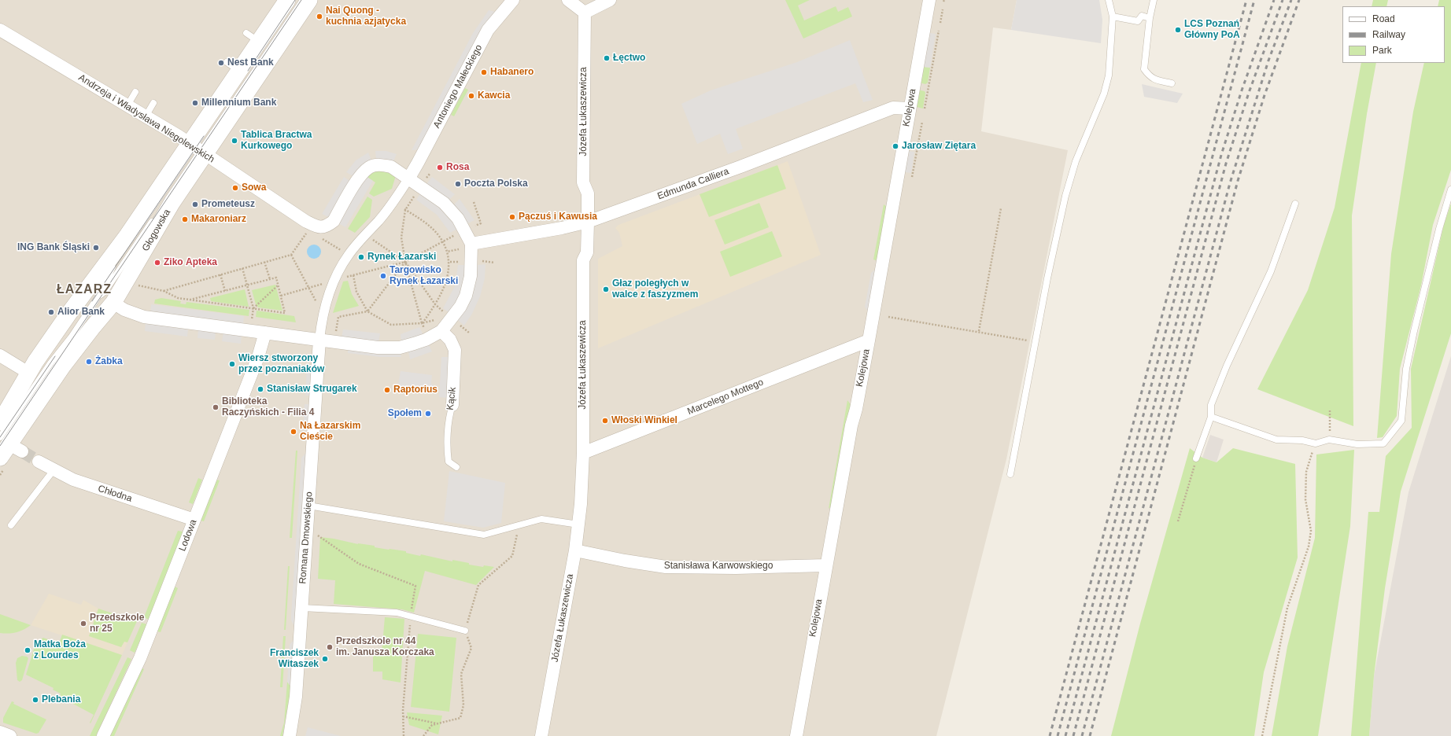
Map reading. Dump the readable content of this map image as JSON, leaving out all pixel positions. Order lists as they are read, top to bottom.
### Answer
{
  "streets": {
    "street": [
      "Antoniego Małeckiego",
      "Kolejowa",
      "Józefa Łukaszewicza",
      "Andrzeja i Władysława Niegolewskich",
      "Edmunda Calliera",
      "Głogowska",
      "Marcelego Mottego",
      "Kącik",
      "Chłodna",
      "Lodowa",
      "Romana Dmowskiego",
      "Stanisława Karwowskiego"
    ]
  },
  "crossings": [
    ["Kolejowa", "Edmunda Calliera"],
    ["Kolejowa", "Marcelego Mottego"],
    ["Kolejowa", "Stanisława Karwowskiego"],
    ["Józefa Łukaszewicza", "Edmunda Calliera"],
    ["Józefa Łukaszewicza", "Marcelego Mottego"],
    ["Józefa Łukaszewicza", "Stanisława Karwowskiego"],
    ["Andrzeja i Władysława Niegolewskich", "Głogowska"],
    ["Chłodna", "Lodowa"]
  ],
  "districts": ["ŁAZARZ"],
  "places": [
    "Nai Quong - kuchnia azjatycka",
    "LCS Poznań Główny PoA",
    "Łęctwo",
    "Nest Bank",
    "Habanero",
    "Kawcia",
    "Millennium Bank",
    "Tablica Bractwa Kurkowego",
    "Jarosław Ziętara",
    "Rosa",
    "Poczta Polska",
    "Sowa",
    "Prometeusz",
    "Pączuś i Kawusia",
    "Makaroniarz",
    "ING Bank Śląski",
    "Rynek Łazarski",
    "Ziko Apteka",
    "Targowisko Rynek Łazarski",
    "Głaz poległych w walce z faszyzmem",
    "Alior Bank",
    "Żabka",
    "Wiersz stworzony przez poznaniaków",
    "Stanisław Strugarek",
    "Raptorius",
    "Biblioteka Raczyńskich - Filia 4",
    "Społem",
    "Włoski Winkiel",
    "Na Łazarskim Cieście",
    "Przedszkole nr 25",
    "Przedszkole nr 44 im. Janusza Korczaka",
    "Matka Boża z Lourdes",
    "Franciszek Witaszek",
    "Plebania"
  ],
  "legend": ["Road", "Railway", "Park"]
}
